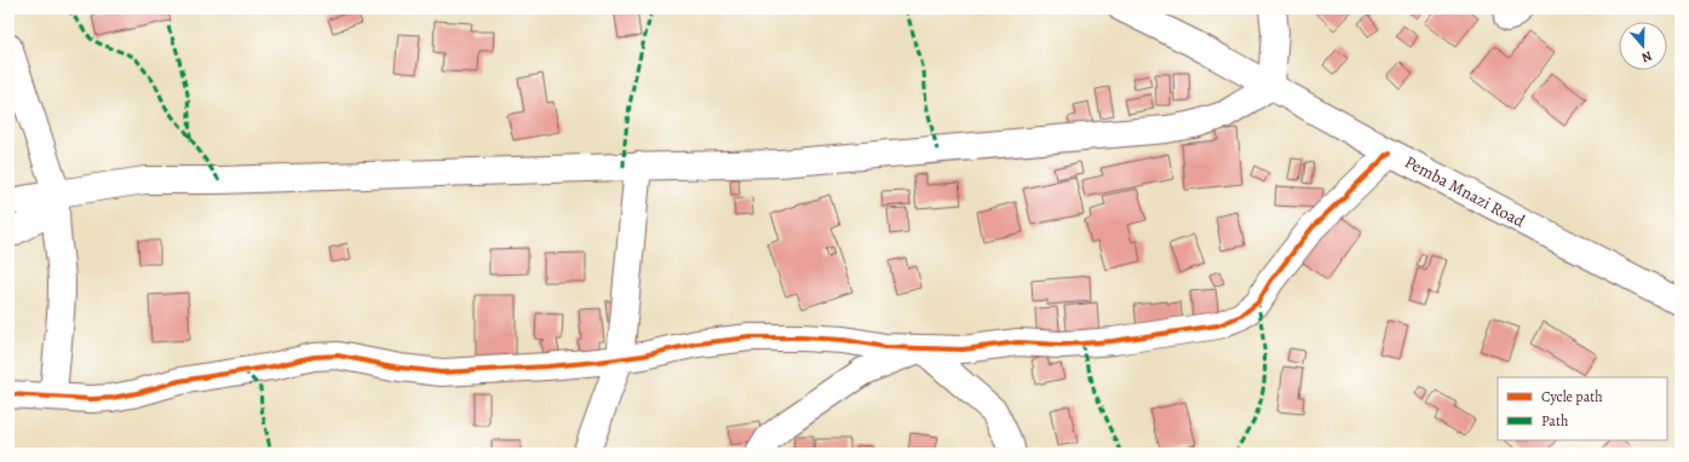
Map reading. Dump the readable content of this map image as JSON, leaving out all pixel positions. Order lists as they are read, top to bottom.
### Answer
{
  "streets": {
    "street": ["Pemba Mnazi Road"]
  },
  "legend": ["Cycle path", "Path"],
  "north": "bottom"
}
